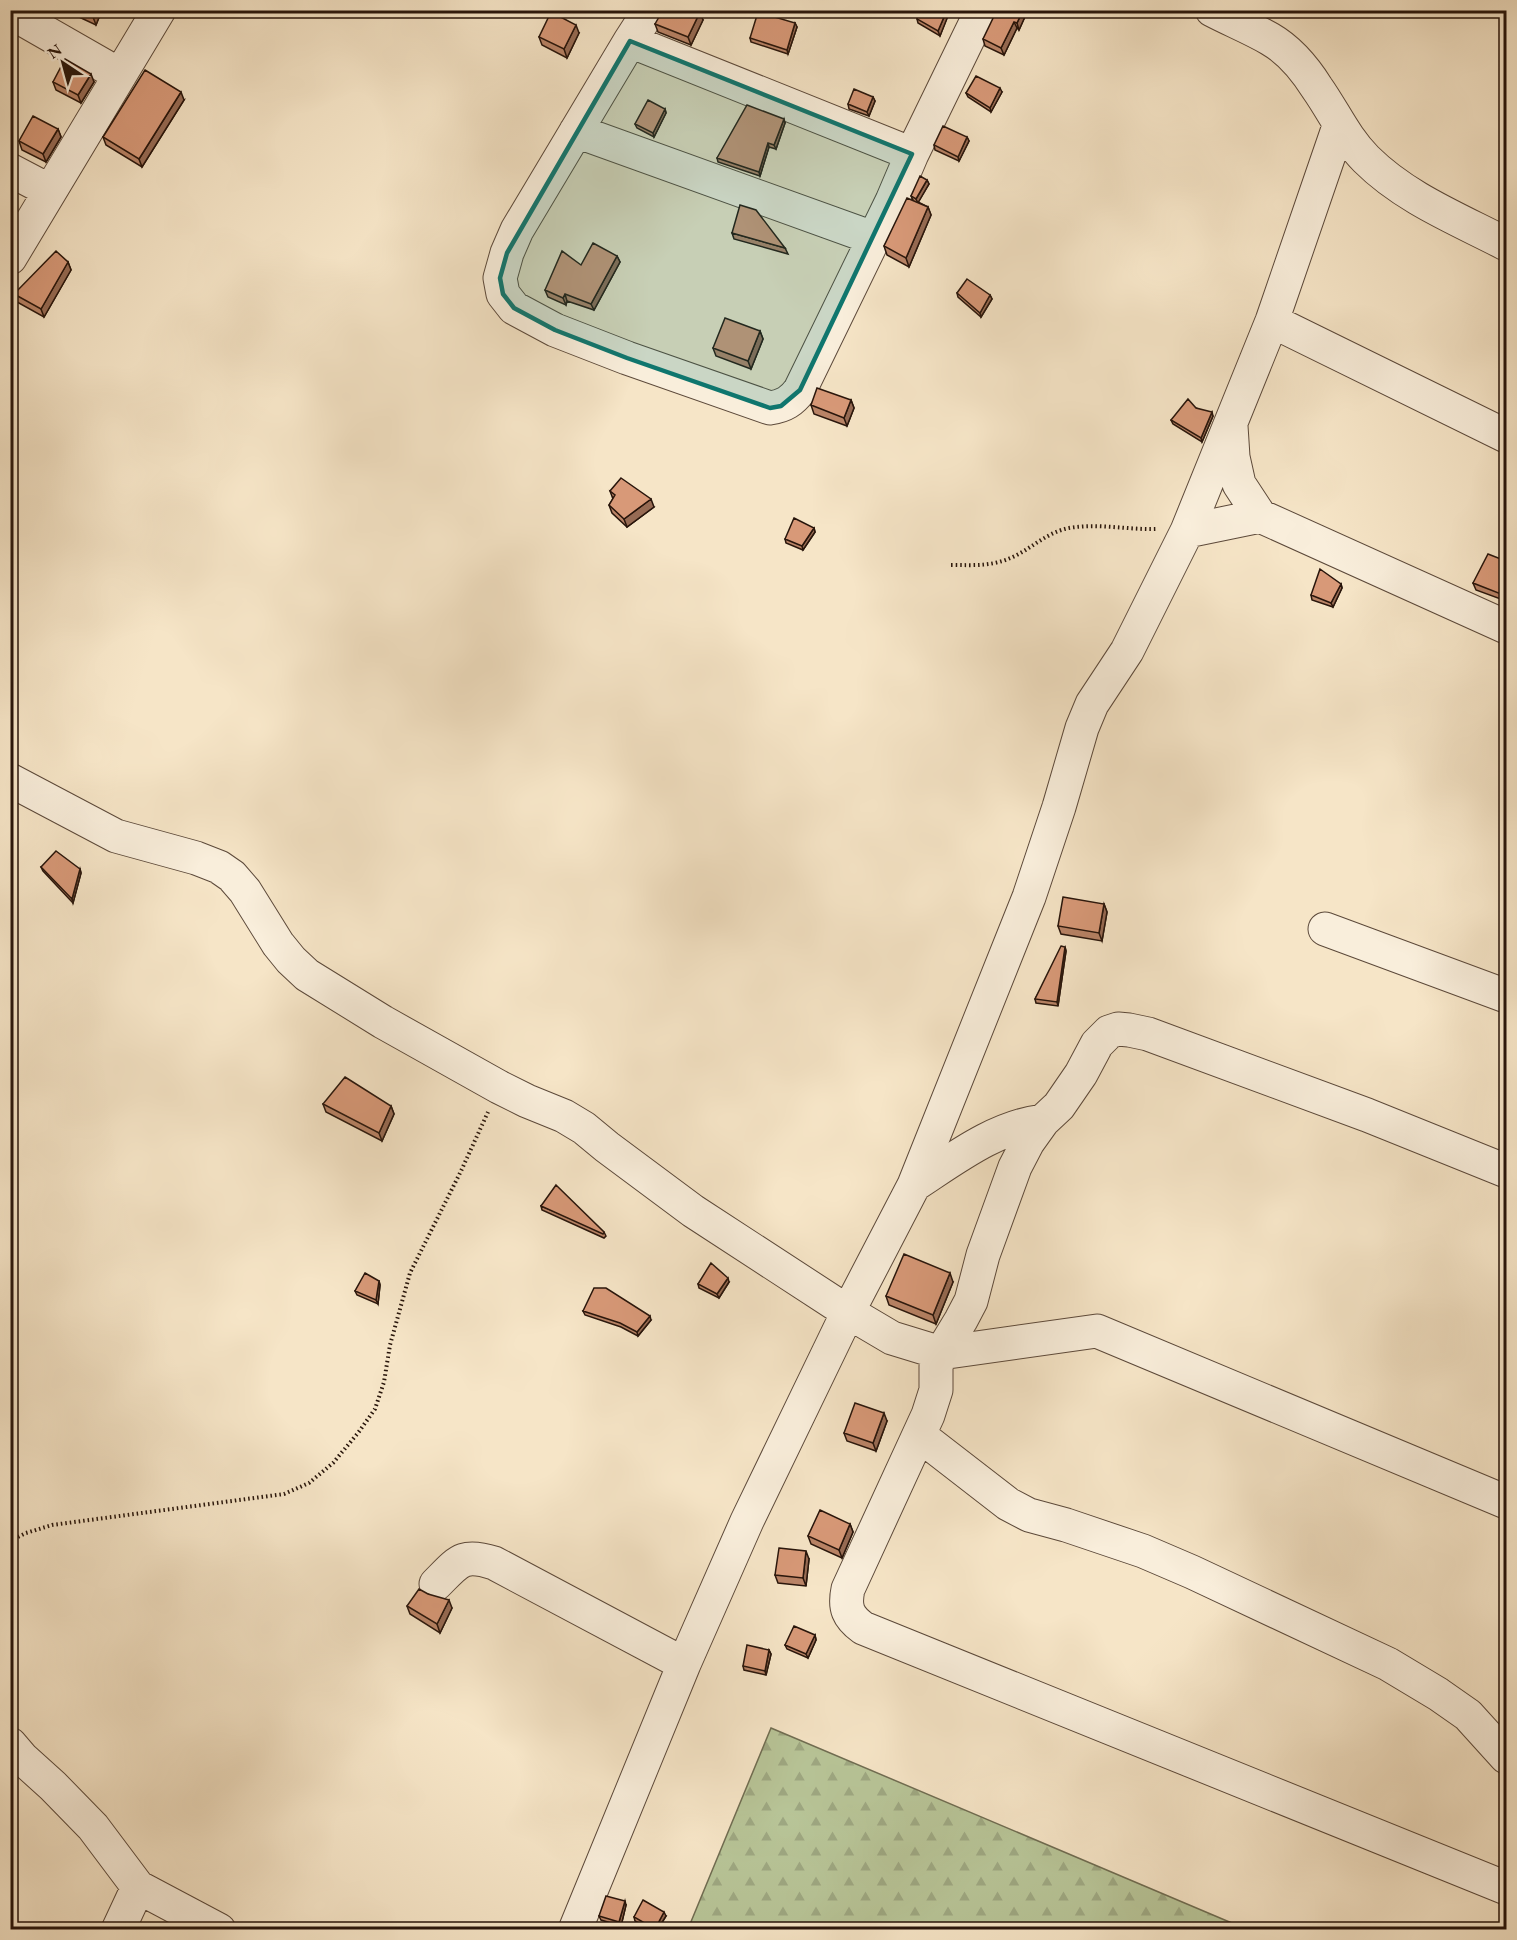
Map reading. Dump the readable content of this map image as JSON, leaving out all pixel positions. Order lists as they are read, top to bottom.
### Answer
{
  "north": "top left"
}
